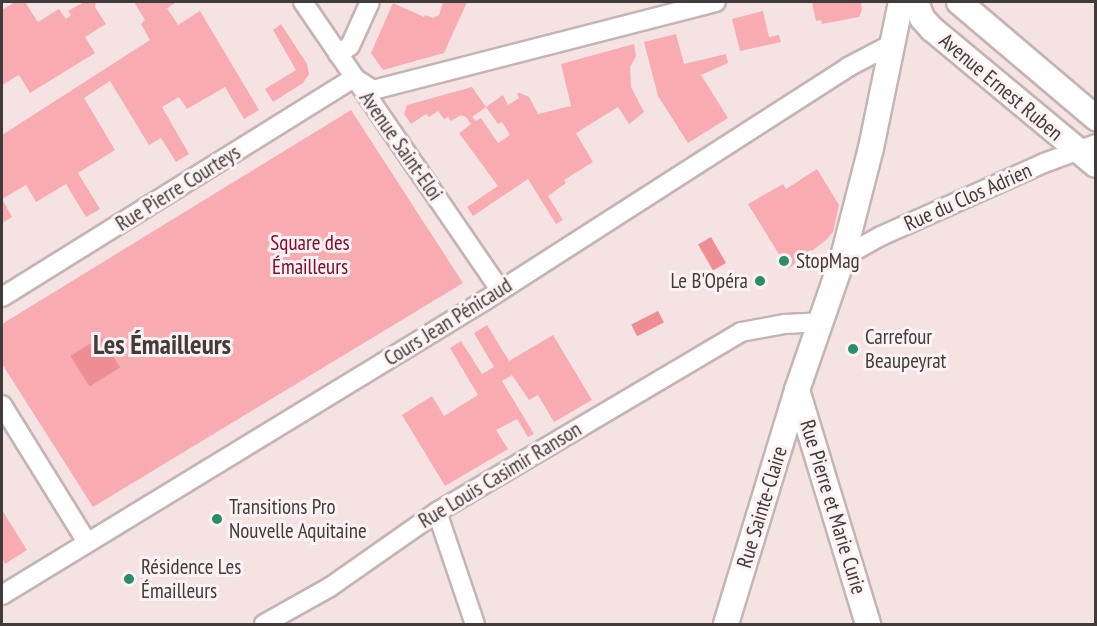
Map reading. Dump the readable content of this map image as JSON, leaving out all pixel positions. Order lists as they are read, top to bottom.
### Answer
{
  "streets": {
    "street": [
      "Avenue Ernest Ruben",
      "Avenue Saint-Eloi",
      "Rue Pierre Courteys",
      "Rue du Clos Adrien",
      "Cours Jean Pénicaud",
      "Rue Louis Casimir Ranson",
      "Rue Sainte-Claire",
      "Rue Pierre et Marie Curie"
    ]
  },
  "crossings": [
    ["Avenue Ernest Ruben", "Rue du Clos Adrien"],
    ["Avenue Saint-Eloi", "Rue Pierre Courteys"],
    ["Avenue Saint-Eloi", "Cours Jean Pénicaud"],
    ["Rue Sainte-Claire", "Rue Pierre et Marie Curie"]
  ],
  "districts": ["Les Émailleurs"],
  "parks": ["Square des Émailleurs"],
  "places": [
    "StopMag",
    "Le B'Opéra",
    "Carrefour Beaupeyrat",
    "Transitions Pro Nouvelle Aquitaine",
    "Résidence Les Émailleurs"
  ]
}
